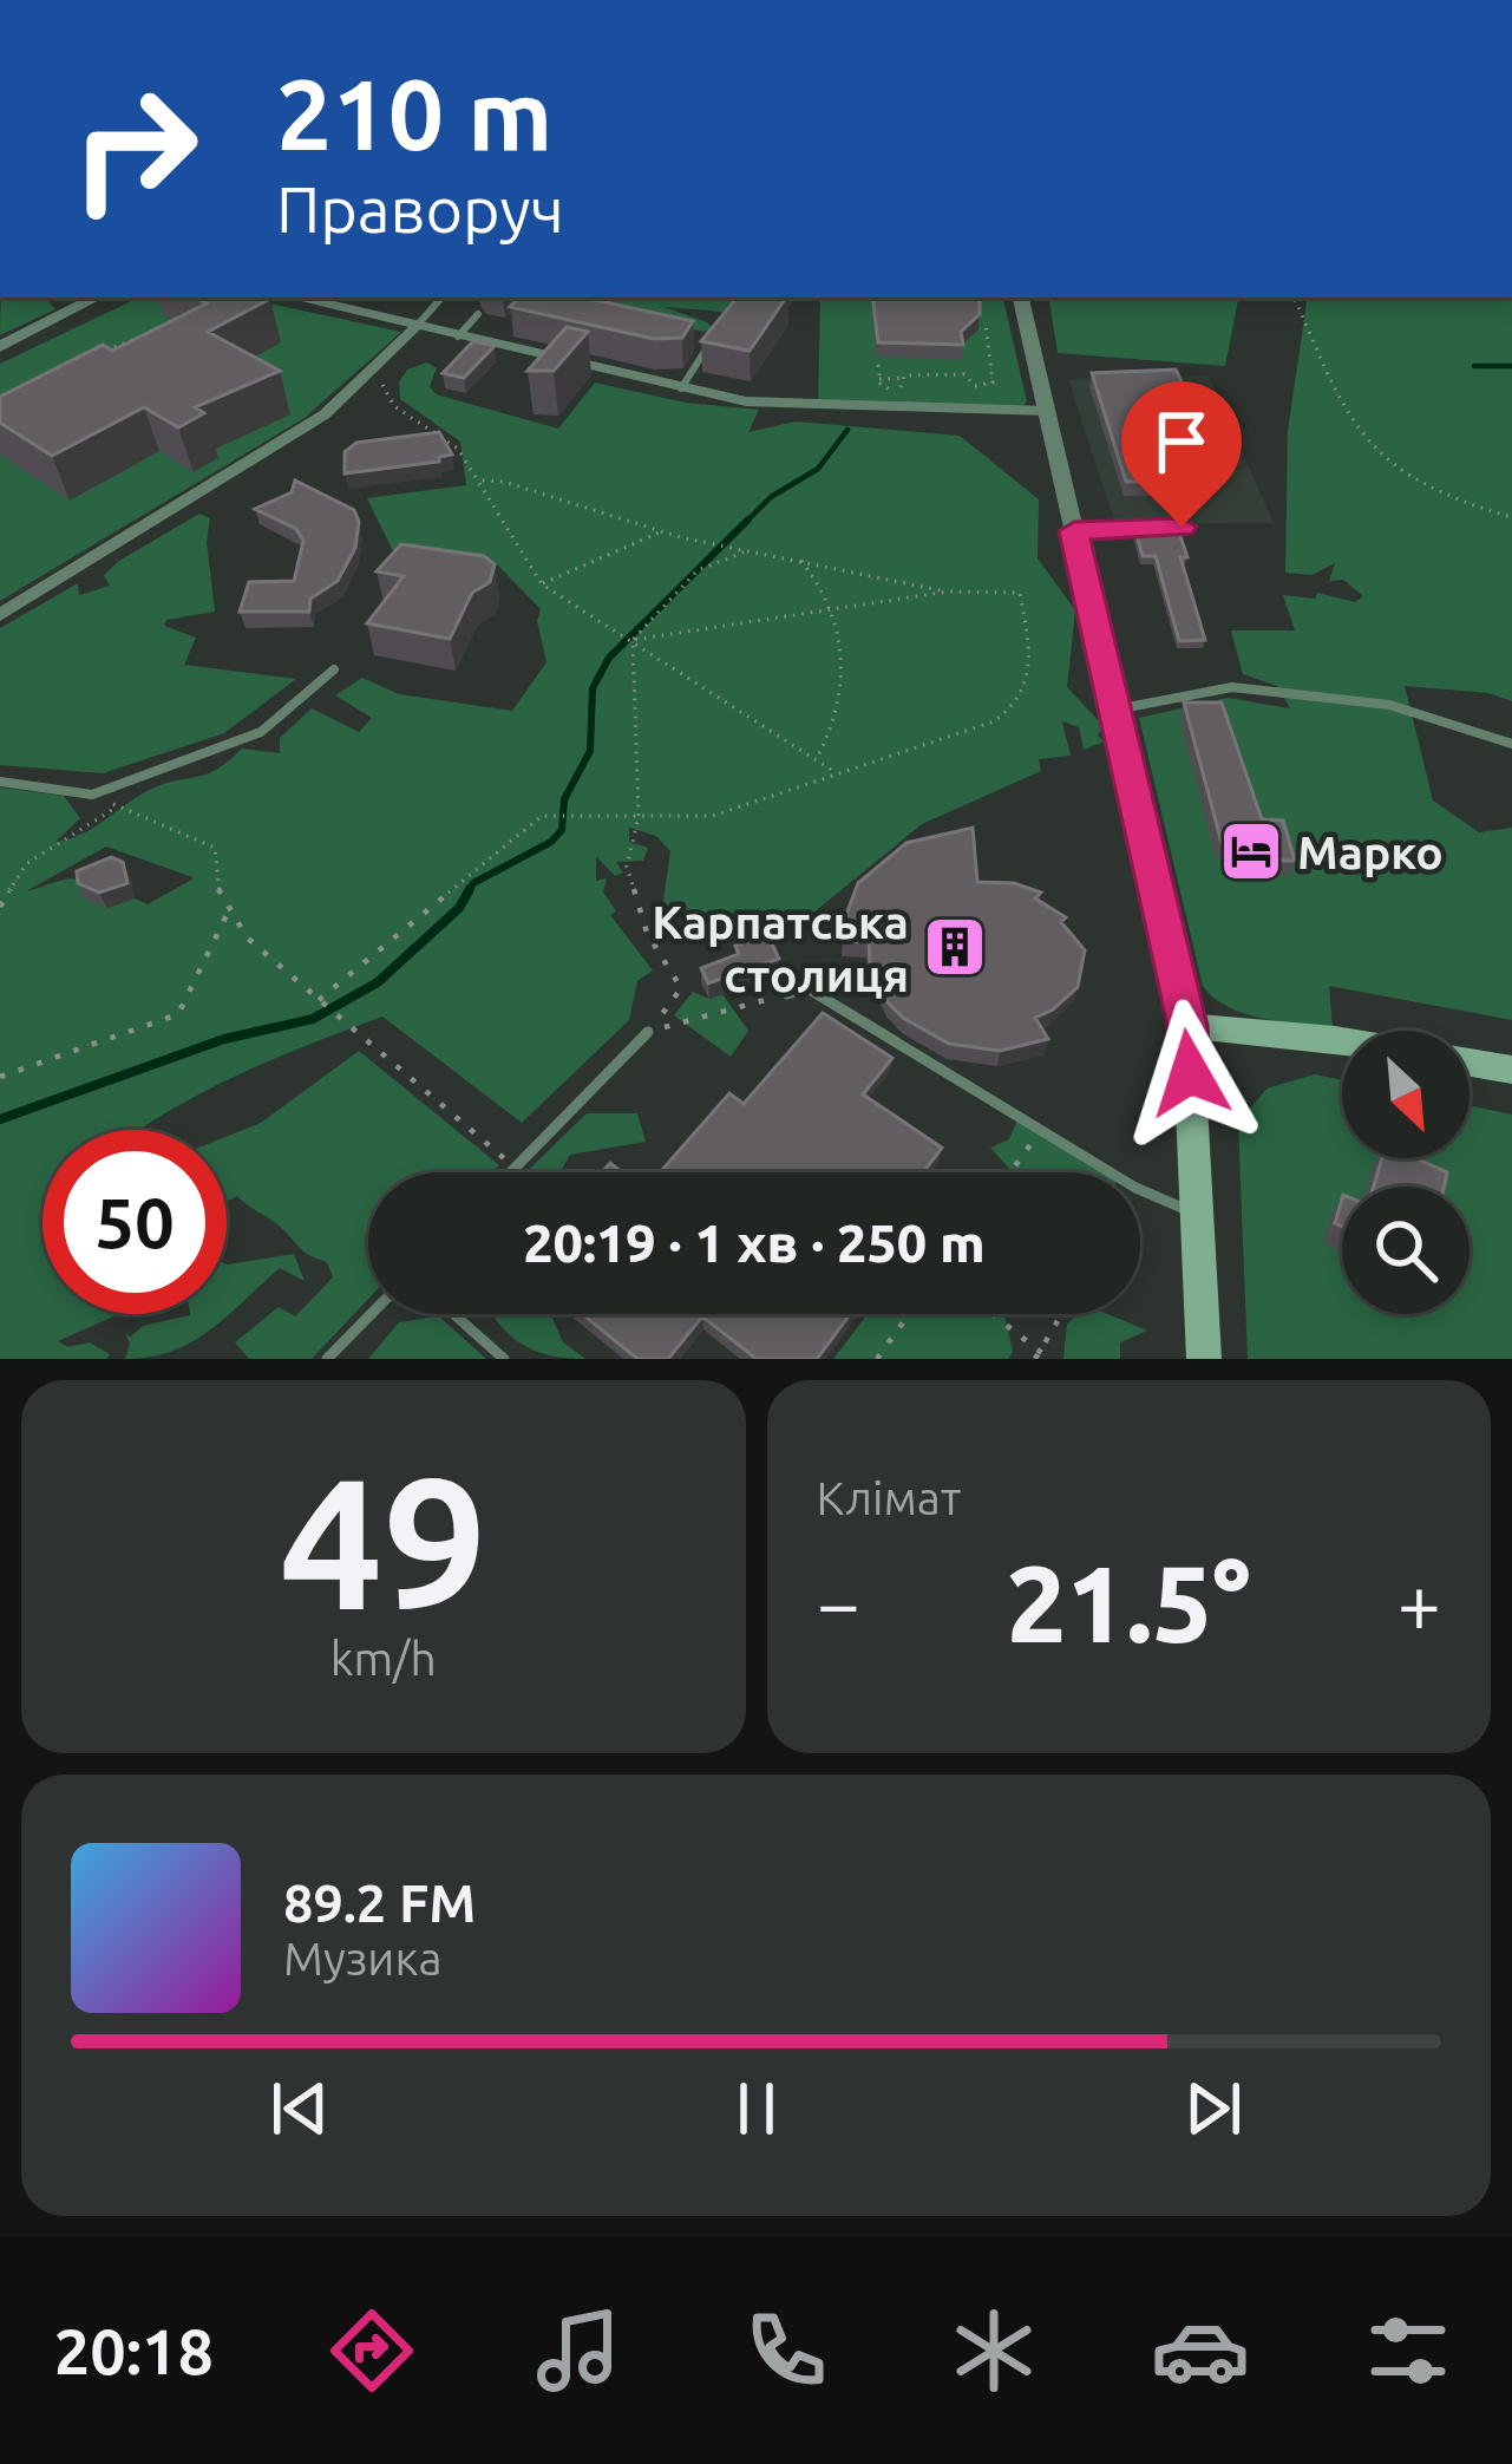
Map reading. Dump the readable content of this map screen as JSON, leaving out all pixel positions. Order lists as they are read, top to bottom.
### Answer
{
  "places": {
    "hotel": ["Марко"],
    "building": ["Карпатська столиця"]
  },
  "north": "bottom right",
  "page": {
    "turn": ["210 m", "Праворуч"],
    "limit": "50",
    "trip": "20:19 · 1 хв · 250 m",
    "tile": [
      ["49", "km/h"],
      "Клімат"
    ],
    "heat": ["−", "21.5°", "+"],
    "song": ["89.2 FM", "Музика"],
    "tabs": "20:18"
  }
}
